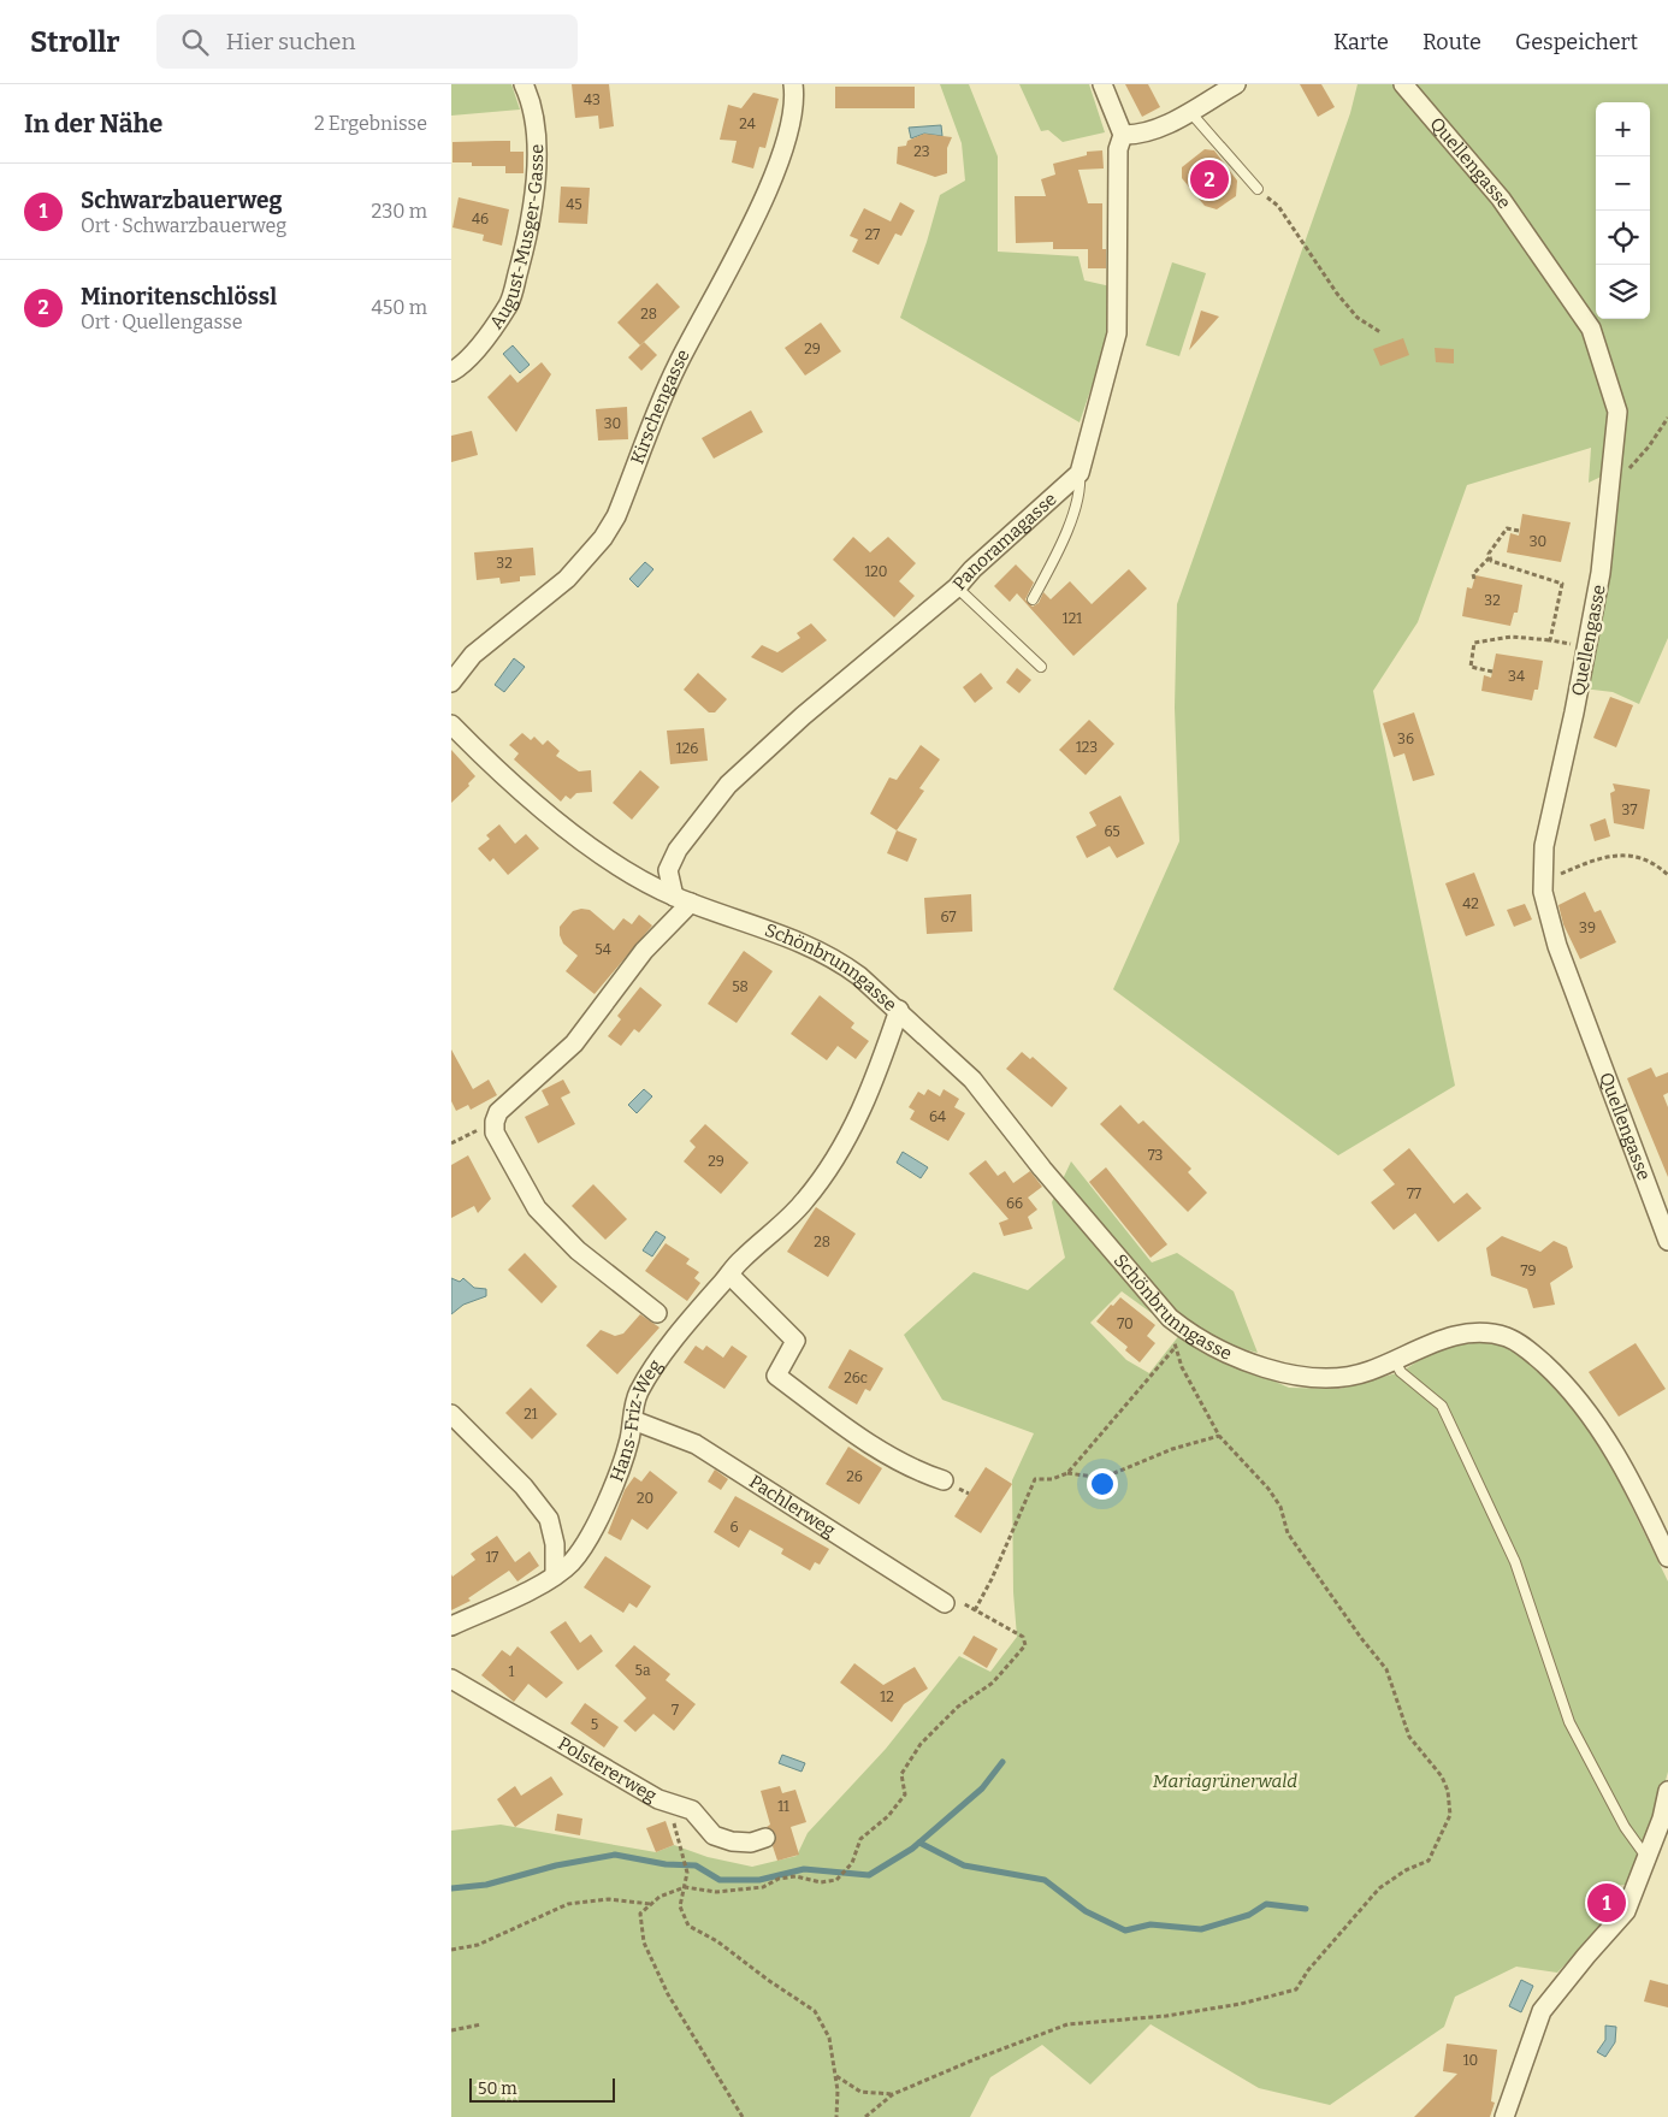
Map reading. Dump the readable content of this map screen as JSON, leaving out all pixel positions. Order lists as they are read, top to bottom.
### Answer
{
  "streets": {
    "street": [
      "Quellengasse",
      "August-Musger-Gasse",
      "Kirschengasse",
      "Panoramagasse",
      "Schönbrunngasse",
      "Hans-Friz-Weg",
      "Pachlerweg",
      "Polstererweg"
    ]
  },
  "crossings": [
    ["Panoramagasse", "Schönbrunngasse"],
    ["Schönbrunngasse", "Hans-Friz-Weg"],
    ["Hans-Friz-Weg", "Pachlerweg"]
  ],
  "parks": ["Mariagrünerwald"],
  "house_numbers": [
    "43",
    "24",
    "23",
    "45",
    "46",
    "27",
    "28",
    "29",
    "30",
    "30",
    "32",
    "120",
    "32",
    "121",
    "34",
    "36",
    "123",
    "126",
    "37",
    "65",
    "42",
    "67",
    "39",
    "54",
    "58",
    "64",
    "73",
    "29",
    "77",
    "66",
    "28",
    "79",
    "70",
    "26c",
    "21",
    "26",
    "20",
    "6",
    "17",
    "5a",
    "1",
    "12",
    "7",
    "5",
    "11",
    "10"
  ],
  "scale_bar": "50 m",
  "page": {
    "header": "Strollr",
    "search": "Hier suchen",
    "nav": ["Karte", "Route", "Gespeichert"],
    "heading": ["In der Nähe", "2 Ergebnisse"],
    "map_buttons": ["+", "−"],
    "pins": ["2", "1"],
    "list": [
      {
        "mark": "1",
        "name": "Schwarzbauerweg",
        "note": "Ort · Schwarzbauerweg",
        "value": "230 m"
      },
      {
        "mark": "2",
        "name": "Minoritenschlössl",
        "note": "Ort · Quellengasse",
        "value": "450 m"
      }
    ],
    "scale": "50 m"
  }
}
